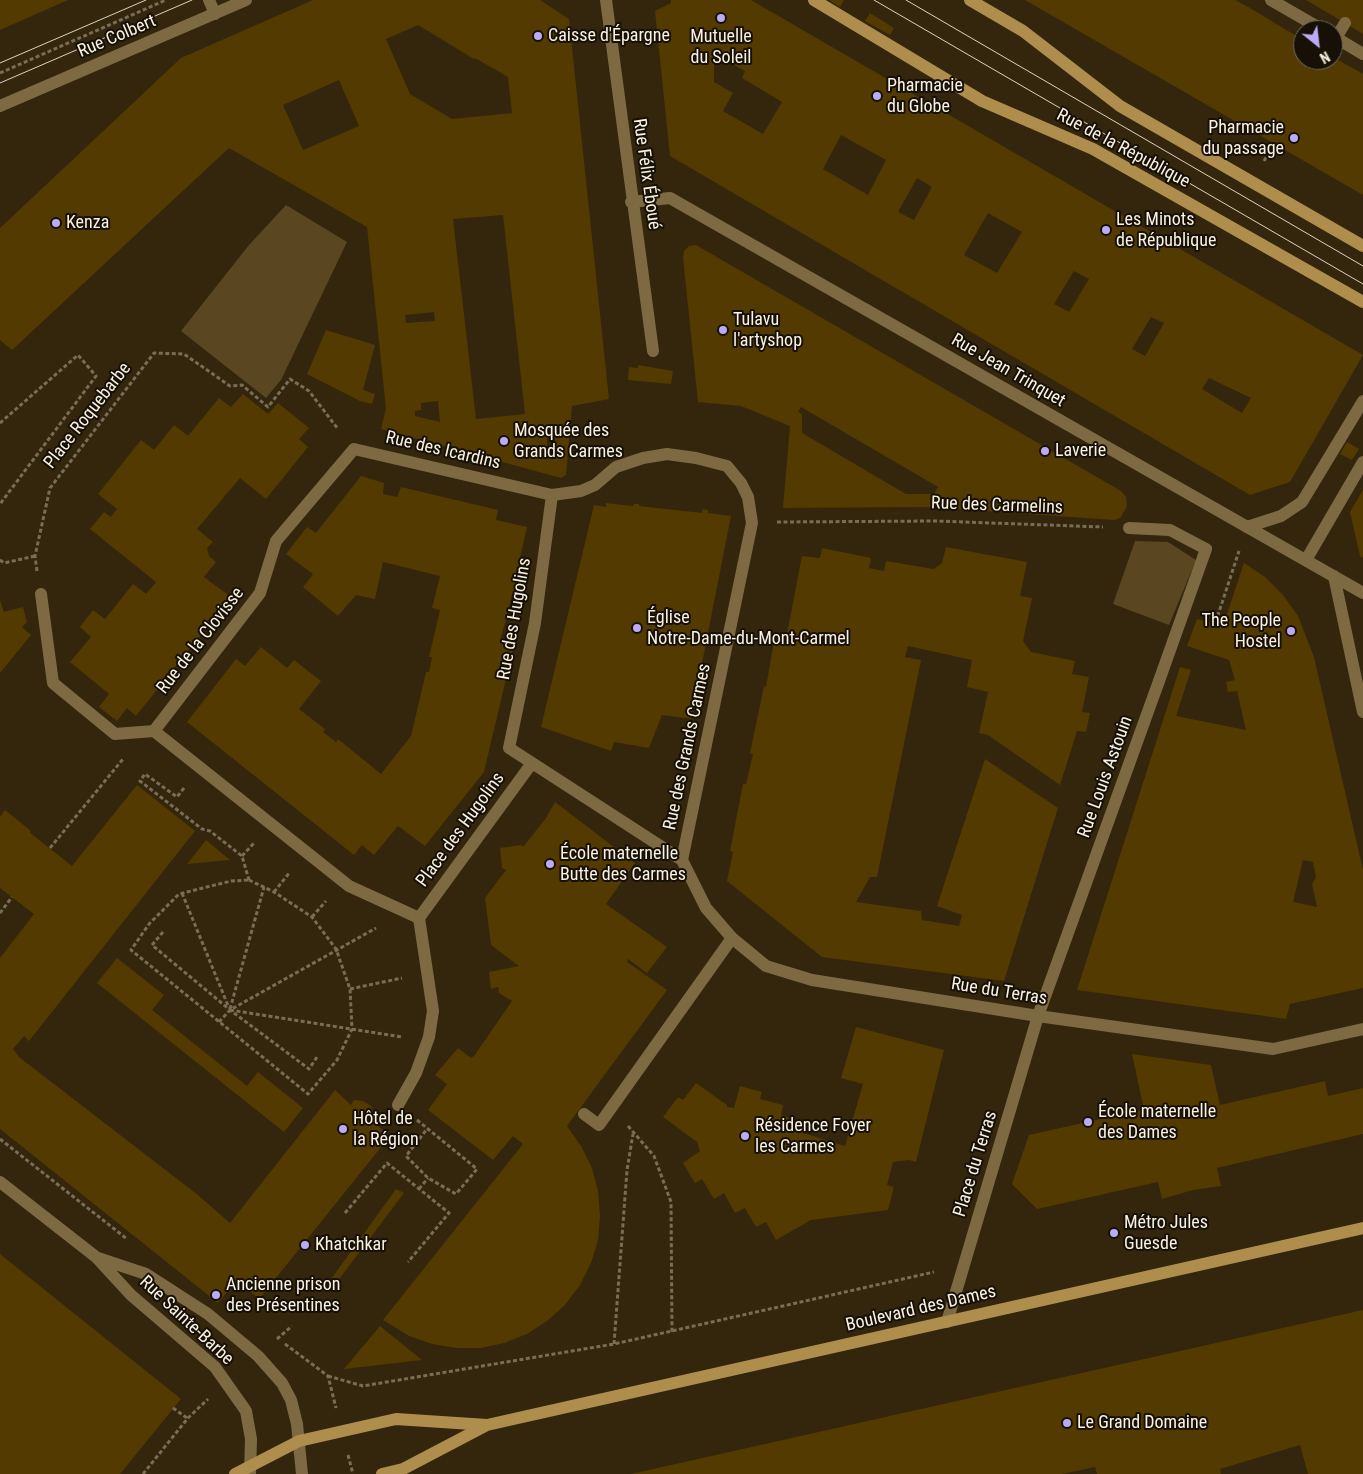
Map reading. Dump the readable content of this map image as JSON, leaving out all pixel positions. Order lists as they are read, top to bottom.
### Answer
{
  "streets": {
    "main road": ["Rue de la République", "Boulevard des Dames"],
    "street": [
      "Rue Colbert",
      "Rue Félix Éboué",
      "Rue Jean Trinquet",
      "Rue des Icardins",
      "Rue des Hugolins",
      "Rue de la Clovisse",
      "Rue des Grands Carmes",
      "Rue Louis Astouin",
      "Place des Hugolins",
      "Rue du Terras",
      "Place du Terras",
      "Rue Sainte-Barbe"
    ],
    "path": ["Place Roquebarbe", "Rue des Carmelins"]
  },
  "crossings": [
    ["Rue Félix Éboué", "Rue Jean Trinquet"],
    ["Place Roquebarbe", "Rue des Icardins"],
    ["Place Roquebarbe", "Rue de la Clovisse"],
    ["Rue des Icardins", "Rue des Hugolins"],
    ["Rue des Icardins", "Rue de la Clovisse"],
    ["Rue des Icardins", "Rue des Grands Carmes"],
    ["Rue des Carmelins", "Rue Louis Astouin"],
    ["Rue des Hugolins", "Rue des Grands Carmes"],
    ["Rue des Hugolins", "Place des Hugolins"],
    ["Rue des Grands Carmes", "Rue du Terras"],
    ["Rue Louis Astouin", "Rue du Terras"],
    ["Rue Louis Astouin", "Place du Terras"],
    ["Rue du Terras", "Place du Terras"],
    ["Place du Terras", "Boulevard des Dames"],
    ["Boulevard des Dames", "Rue Sainte-Barbe"]
  ],
  "places": [
    "Mutuelle du Soleil",
    "Caisse d'Épargne",
    "Pharmacie du Globe",
    "Pharmacie du passage",
    "Kenza",
    "Les Minots de République",
    "Tulavu l'artyshop",
    "Mosquée des Grands Carmes",
    "Laverie",
    "Église Notre-Dame-du-Mont-Carmel",
    "The People Hostel",
    "École maternelle Butte des Carmes",
    "École maternelle des Dames",
    "Hôtel de la Région",
    "Résidence Foyer les Carmes",
    "Métro Jules Guesde",
    "Khatchkar",
    "Ancienne prison des Présentines",
    "Le Grand Domaine"
  ],
  "north": "bottom right"
}
